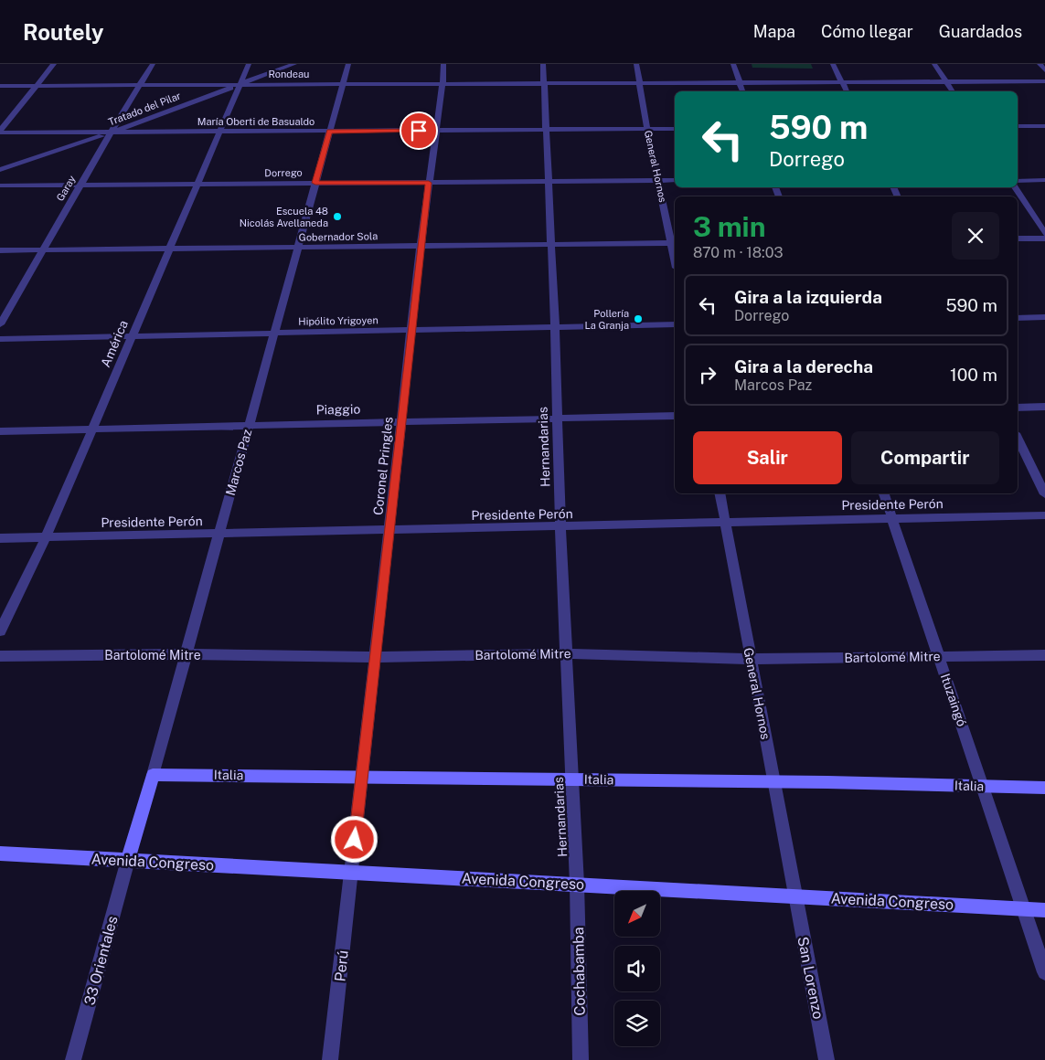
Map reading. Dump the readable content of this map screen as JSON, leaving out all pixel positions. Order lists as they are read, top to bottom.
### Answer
{
  "streets": {
    "street": [
      "Rondeau",
      "Tratado del Pilar",
      "María Oberti de Basualdo",
      "General Hornos",
      "Dorrego",
      "Garay",
      "Gobernador Sola",
      "Hipólito Yrigoyen",
      "América",
      "Piaggio",
      "Hernandarias",
      "Marcos Paz",
      "Coronel Pringles",
      "Presidente Perón",
      "Bartolomé Mitre",
      "Ituzaingó",
      "Italia",
      "Avenida Congreso",
      "33 Orientales",
      "Perú",
      "Cochabamba",
      "San Lorenzo"
    ]
  },
  "crossings": [
    ["Rondeau", "Tratado del Pilar"],
    ["Rondeau", "General Hornos"],
    ["Rondeau", "Garay"],
    ["Rondeau", "América"],
    ["Rondeau", "Hernandarias"],
    ["Rondeau", "Marcos Paz"],
    ["Rondeau", "Coronel Pringles"],
    ["Tratado del Pilar", "María Oberti de Basualdo"],
    ["Tratado del Pilar", "Garay"],
    ["Tratado del Pilar", "América"],
    ["María Oberti de Basualdo", "General Hornos"],
    ["María Oberti de Basualdo", "Garay"],
    ["María Oberti de Basualdo", "América"],
    ["María Oberti de Basualdo", "Hernandarias"],
    ["María Oberti de Basualdo", "Marcos Paz"],
    ["María Oberti de Basualdo", "Coronel Pringles"],
    ["General Hornos", "Dorrego"],
    ["General Hornos", "Gobernador Sola"],
    ["General Hornos", "Presidente Perón"],
    ["General Hornos", "Bartolomé Mitre"],
    ["General Hornos", "Italia"],
    ["General Hornos", "Avenida Congreso"],
    ["General Hornos", "San Lorenzo"],
    ["Dorrego", "Garay"],
    ["Dorrego", "América"],
    ["Dorrego", "Hernandarias"],
    ["Dorrego", "Marcos Paz"],
    ["Dorrego", "Coronel Pringles"],
    ["Garay", "Gobernador Sola"],
    ["Gobernador Sola", "América"],
    ["Gobernador Sola", "Hernandarias"],
    ["Gobernador Sola", "Marcos Paz"],
    ["Gobernador Sola", "Coronel Pringles"],
    ["Hipólito Yrigoyen", "América"],
    ["Hipólito Yrigoyen", "Hernandarias"],
    ["Hipólito Yrigoyen", "Marcos Paz"],
    ["Hipólito Yrigoyen", "Coronel Pringles"],
    ["América", "Piaggio"],
    ["América", "Presidente Perón"],
    ["Piaggio", "Hernandarias"],
    ["Piaggio", "Marcos Paz"],
    ["Piaggio", "Coronel Pringles"],
    ["Hernandarias", "Presidente Perón"],
    ["Hernandarias", "Bartolomé Mitre"],
    ["Hernandarias", "Italia"],
    ["Hernandarias", "Avenida Congreso"],
    ["Hernandarias", "Cochabamba"],
    ["Marcos Paz", "Presidente Perón"],
    ["Marcos Paz", "Bartolomé Mitre"],
    ["Marcos Paz", "Italia"],
    ["Marcos Paz", "Avenida Congreso"],
    ["Marcos Paz", "33 Orientales"],
    ["Coronel Pringles", "Presidente Perón"],
    ["Coronel Pringles", "Bartolomé Mitre"],
    ["Coronel Pringles", "Italia"],
    ["Coronel Pringles", "Avenida Congreso"],
    ["Coronel Pringles", "Perú"],
    ["Presidente Perón", "Ituzaingó"],
    ["Bartolomé Mitre", "Ituzaingó"],
    ["Ituzaingó", "Italia"],
    ["Ituzaingó", "Avenida Congreso"],
    ["Avenida Congreso", "33 Orientales"],
    ["Avenida Congreso", "Perú"],
    ["Avenida Congreso", "Cochabamba"],
    ["Avenida Congreso", "San Lorenzo"]
  ],
  "places": ["Escuela 48 Nicolás Avellaneda", "Pollería La Granja"],
  "north": "bottom left",
  "page": {
    "header": "Routely",
    "nav": ["Mapa", "Cómo llegar", "Guardados"],
    "turn": ["590 m", "Dorrego"],
    "heading": ["3 min", "870 m · 18:03"],
    "list": [
      {
        "name": "Gira a la izquierda",
        "note": "Dorrego",
        "value": "590 m"
      },
      {
        "name": "Gira a la derecha",
        "note": "Marcos Paz",
        "value": "100 m"
      }
    ],
    "buttons": ["Salir", "Compartir"]
  }
}
